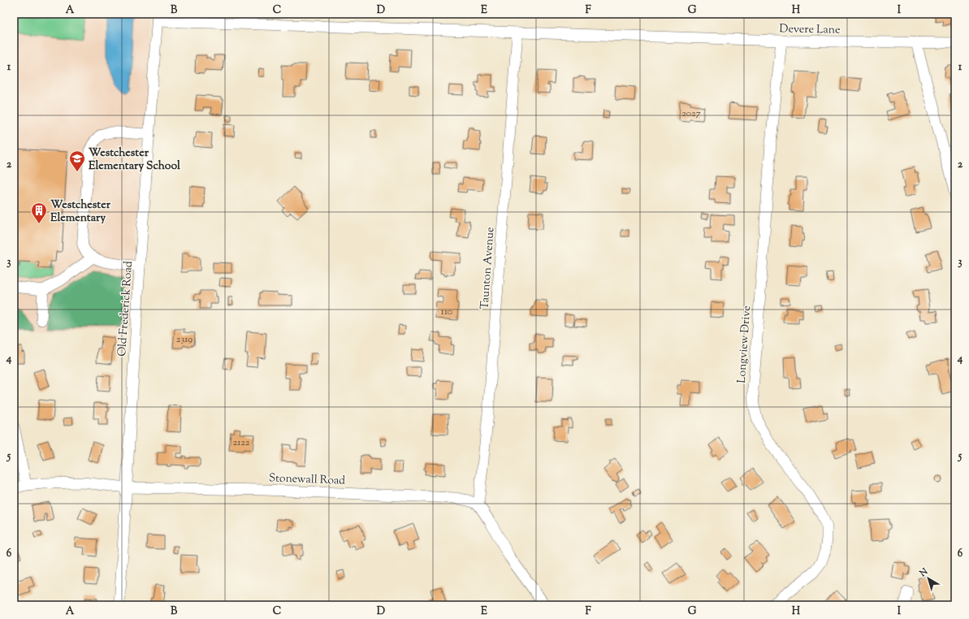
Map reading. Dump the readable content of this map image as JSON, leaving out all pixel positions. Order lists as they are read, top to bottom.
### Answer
{
  "streets": {
    "street": [
      "Devere Lane",
      "Taunton Avenue",
      "Old Frederick Road",
      "Longview Drive",
      "Stonewall Road"
    ]
  },
  "crossings": [
    ["Devere Lane", "Taunton Avenue"],
    ["Devere Lane", "Old Frederick Road"],
    ["Devere Lane", "Longview Drive"],
    ["Taunton Avenue", "Stonewall Road"],
    ["Old Frederick Road", "Stonewall Road"]
  ],
  "places": {
    "school or university": ["Westchester Elementary School"],
    "building": ["Westchester Elementary"]
  },
  "house_numbers": [
    "2027",
    "110",
    "2319",
    "2122"
  ],
  "north": "top left",
  "grid": {
    "columns": [
      "A",
      "B",
      "C",
      "D",
      "E",
      "F",
      "G",
      "H",
      "I"
    ],
    "rows": [
      "1",
      "2",
      "3",
      "4",
      "5",
      "6"
    ]
  }
}
